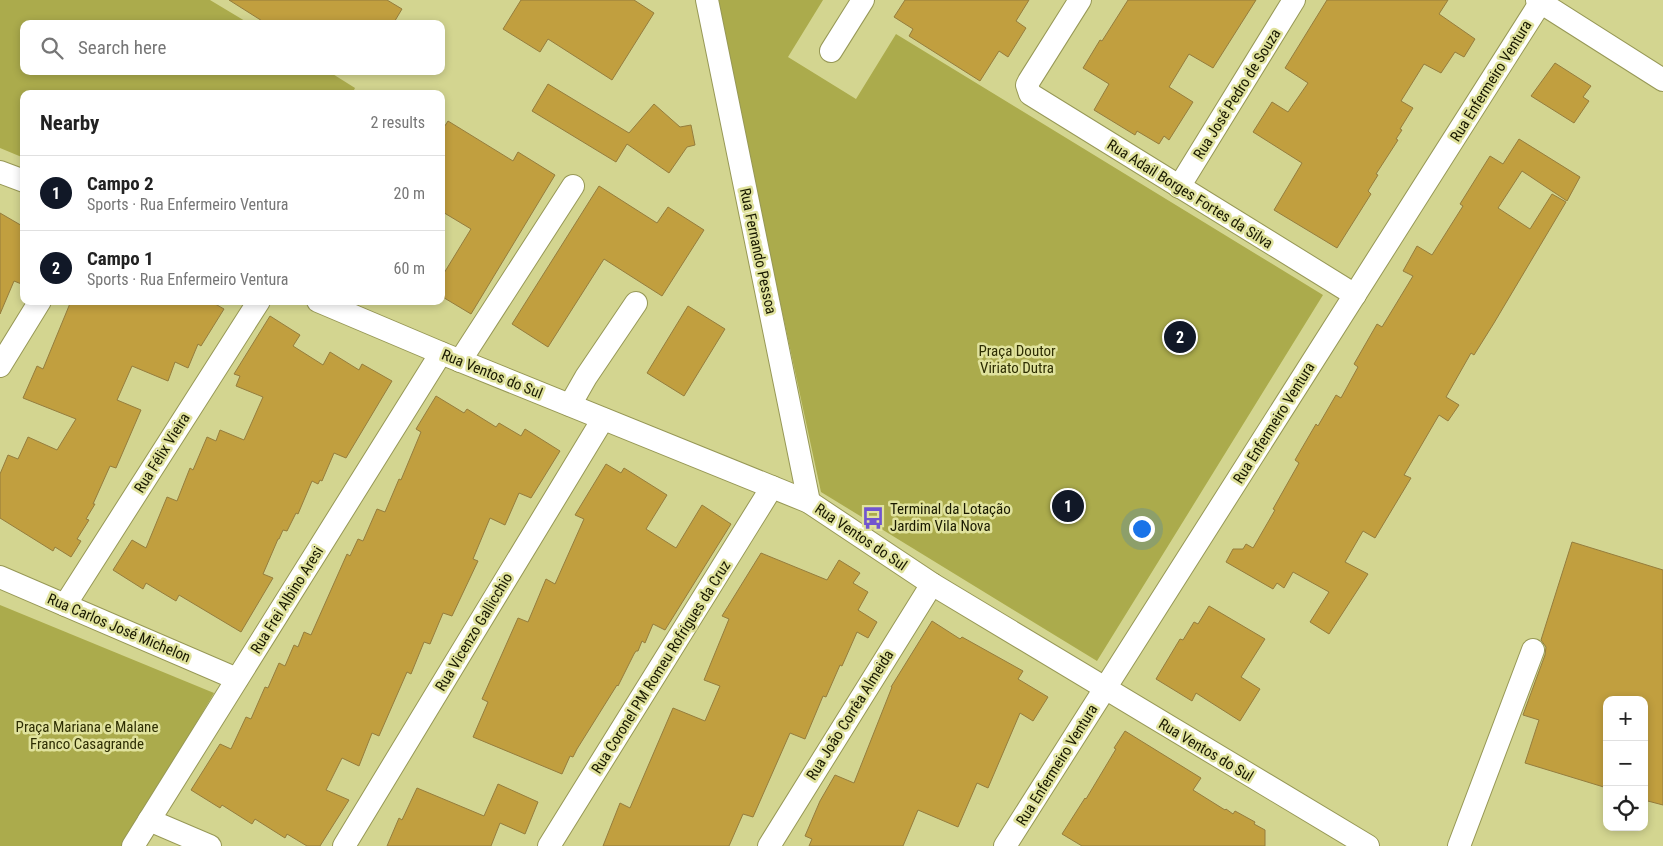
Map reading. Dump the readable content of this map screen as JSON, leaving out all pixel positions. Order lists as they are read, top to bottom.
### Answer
{
  "streets": {
    "street": [
      "Rua Enfermeiro Ventura",
      "Rua José Pedro de Souza",
      "Rua Adail Borges Fortes da Silva",
      "Rua Fernando Pessoa",
      "Rua Ventos do Sul",
      "Rua Félix Vieira",
      "Rua Frei Albino Aresi",
      "Rua Carlos José Michelon",
      "Rua Vicenzo Gallicchio",
      "Rua Coronel PM Romeu Rofrigues da Cruz",
      "Rua João Corrêa Almeida"
    ]
  },
  "crossings": [
    ["Rua Enfermeiro Ventura", "Rua Adail Borges Fortes da Silva"],
    ["Rua Enfermeiro Ventura", "Rua Ventos do Sul"],
    ["Rua José Pedro de Souza", "Rua Adail Borges Fortes da Silva"],
    ["Rua Fernando Pessoa", "Rua Ventos do Sul"],
    ["Rua Ventos do Sul", "Rua Frei Albino Aresi"],
    ["Rua Ventos do Sul", "Rua Vicenzo Gallicchio"],
    ["Rua Ventos do Sul", "Rua Coronel PM Romeu Rofrigues da Cruz"],
    ["Rua Ventos do Sul", "Rua João Corrêa Almeida"],
    ["Rua Félix Vieira", "Rua Carlos José Michelon"],
    ["Rua Frei Albino Aresi", "Rua Carlos José Michelon"]
  ],
  "parks": ["Praça Doutor Viriato Dutra", "Praça Mariana e Malane Franco Casagrande"],
  "places": {
    "bus stop": ["Terminal da Lotação Jardim Vila Nova"]
  },
  "page": {
    "search": "Search here",
    "heading": ["Nearby", "2 results"],
    "list": [
      {
        "mark": "1",
        "name": "Campo 2",
        "note": "Sports · Rua Enfermeiro Ventura",
        "value": "20 m"
      },
      {
        "mark": "2",
        "name": "Campo 1",
        "note": "Sports · Rua Enfermeiro Ventura",
        "value": "60 m"
      }
    ],
    "pins": ["2", "1"],
    "map_buttons": ["+", "−"]
  }
}
